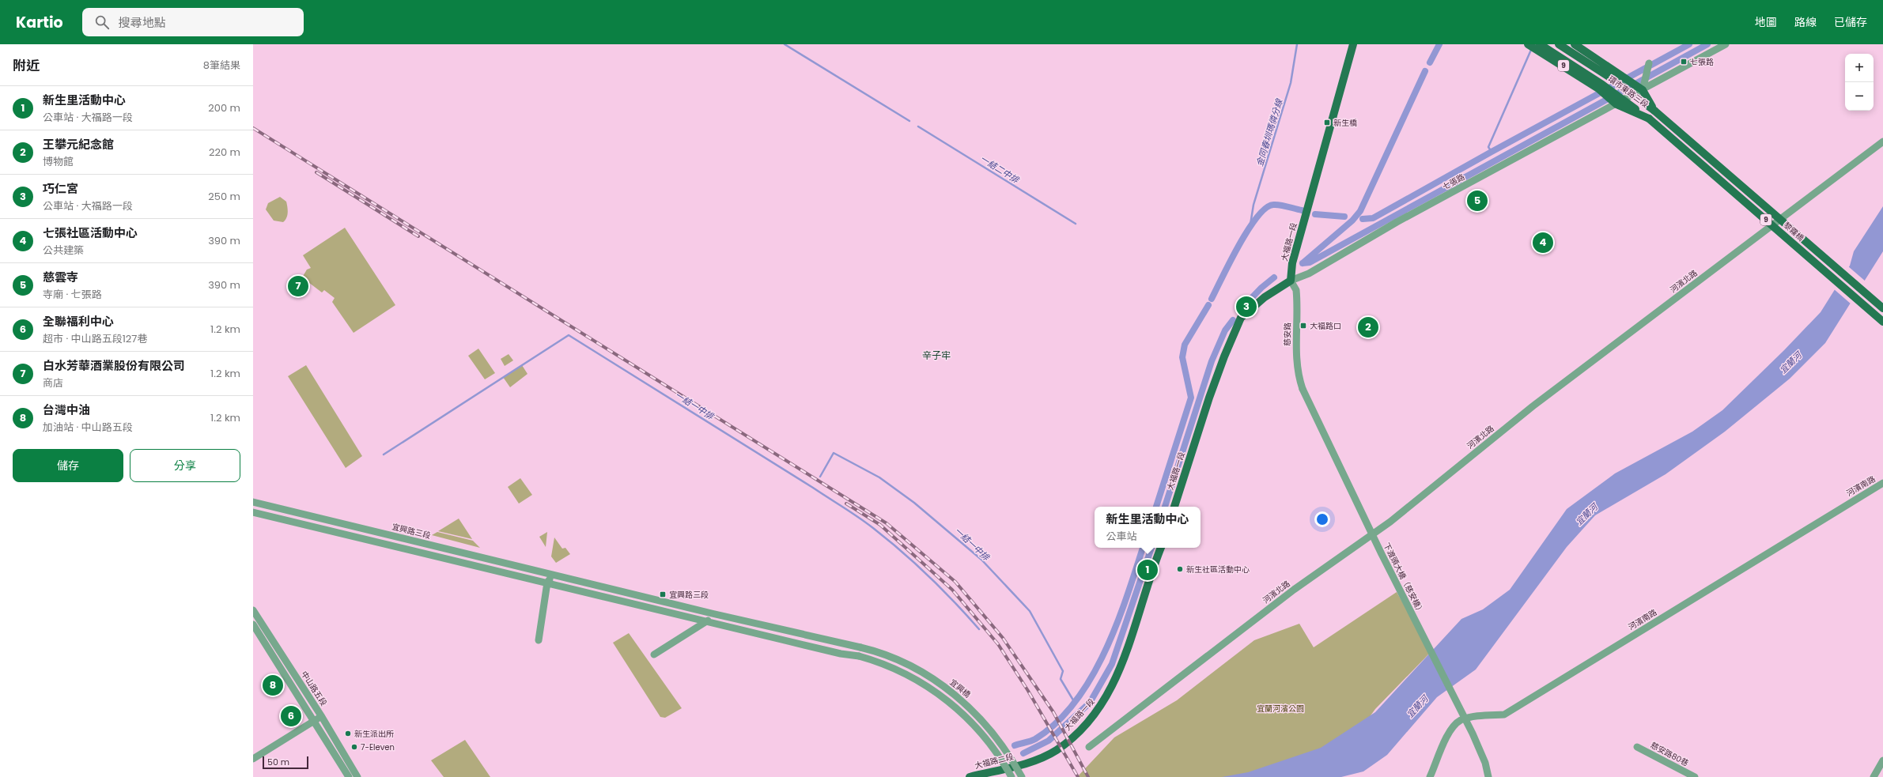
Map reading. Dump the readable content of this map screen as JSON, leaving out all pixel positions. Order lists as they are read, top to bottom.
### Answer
{
  "streets": {
    "main road": [
      "9",
      "環市東路三段",
      "黎霧橋",
      "大福路一段",
      "大福路二段"
    ],
    "street": [
      "七張路",
      "河濱北路",
      "慈安路",
      "河濱南路",
      "宜興路三段",
      "下渡頭大橋（慈安橋）",
      "中山路五段",
      "宜興橋",
      "慈安路80巷"
    ]
  },
  "crossings": [
    ["環市東路三段", "七張路"],
    ["環市東路三段", "黎霧橋"],
    ["七張路", "大福路一段"],
    ["七張路", "慈安路"],
    ["大福路一段", "慈安路"],
    ["大福路一段", "大福路二段"],
    ["慈安路", "下渡頭大橋（慈安橋）"],
    ["宜興路三段", "宜興橋"]
  ],
  "districts": ["辛子牢"],
  "water": [
    "金同春圳瑪僯分線",
    "一結二中排",
    "宜蘭河",
    "一結一中排"
  ],
  "parks": ["宜蘭河濱公園"],
  "places": {
    "transit": [
      "七張路",
      "新生橋",
      "大福路口",
      "宜興路三段"
    ],
    "other": ["新生社區活動中心", "新生派出所", "7-Eleven"]
  },
  "scale_bar": "50 m",
  "page": {
    "header": "Kartio",
    "search": "搜尋地點",
    "nav": ["地圖", "路線", "已儲存"],
    "heading": ["附近", "8筆結果"],
    "map_buttons": ["+", "−"],
    "list": [
      {
        "mark": "1",
        "name": "新生里活動中心",
        "note": "公車站 · 大福路一段",
        "value": "200 m"
      },
      {
        "mark": "2",
        "name": "王攀元紀念館",
        "note": "博物館",
        "value": "220 m"
      },
      {
        "mark": "3",
        "name": "巧仁宮",
        "note": "公車站 · 大福路一段",
        "value": "250 m"
      },
      {
        "mark": "4",
        "name": "七張社區活動中心",
        "note": "公共建築",
        "value": "390 m"
      },
      {
        "mark": "5",
        "name": "慈雲寺",
        "note": "寺廟 · 七張路",
        "value": "390 m"
      },
      {
        "mark": "6",
        "name": "全聯福利中心",
        "note": "超市 · 中山路五段127巷",
        "value": "1.2 km"
      },
      {
        "mark": "7",
        "name": "白水芳華酒業股份有限公司",
        "note": "商店",
        "value": "1.2 km"
      },
      {
        "mark": "8",
        "name": "台灣中油",
        "note": "加油站 · 中山路五段",
        "value": "1.2 km"
      }
    ],
    "pins": [
      "5",
      "4",
      "7",
      "3",
      "2",
      "1",
      "8",
      "6"
    ],
    "buttons": ["儲存", "分享"],
    "popup": ["新生里活動中心", "公車站"],
    "scale": "50 m"
  }
}
